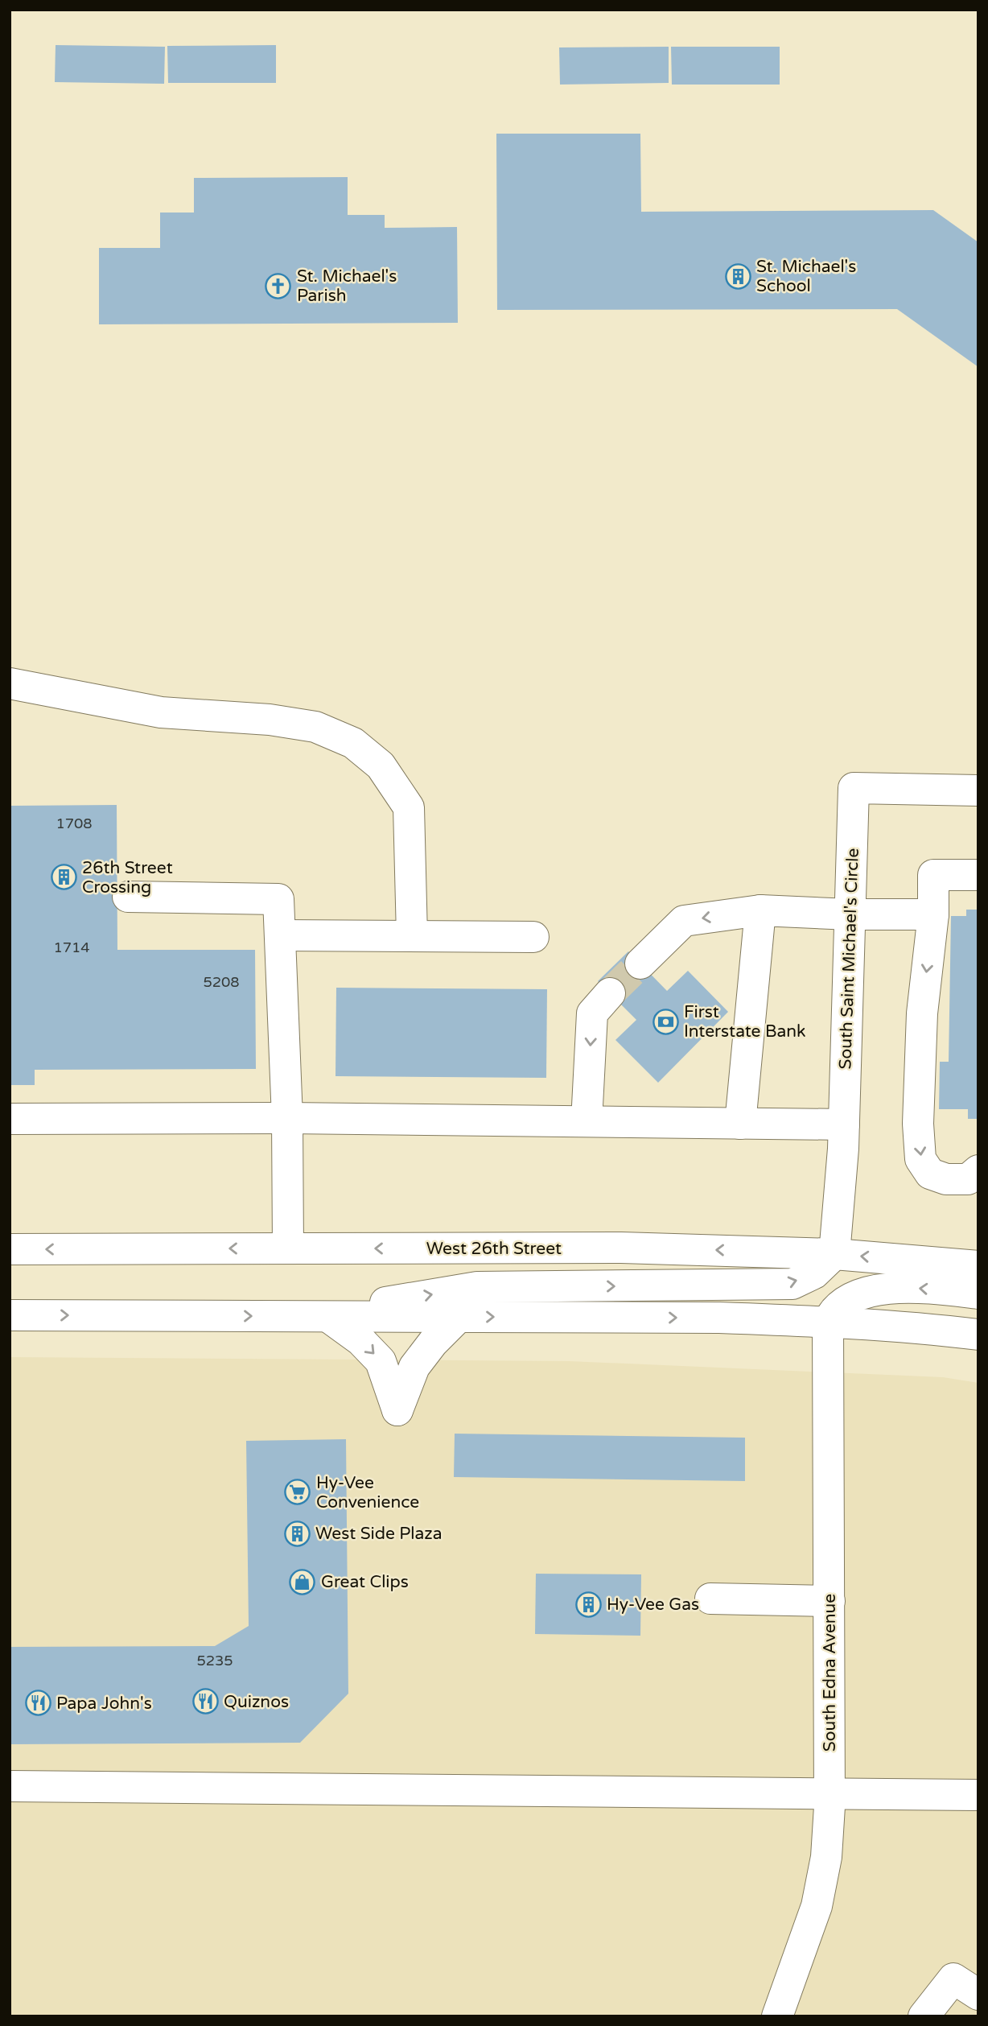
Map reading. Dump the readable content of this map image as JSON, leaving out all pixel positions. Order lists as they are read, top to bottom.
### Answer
{
  "streets": {
    "main road": ["South Saint Michael's Circle", "West 26th Street", "South Edna Avenue"]
  },
  "crossings": [
    ["South Saint Michael's Circle", "West 26th Street"]
  ],
  "places": {
    "building": [
      "St. Michael's School",
      "26th Street Crossing",
      "West Side Plaza",
      "Hy-Vee Gas"
    ],
    "church": ["St. Michael's Parish"],
    "bank": ["First Interstate Bank"],
    "supermarket": ["Hy-Vee Convenience"],
    "shop": ["Great Clips"],
    "restaurant": ["Quiznos", "Papa John's"]
  },
  "house_numbers": [
    "1708",
    "1714",
    "5208",
    "5235"
  ]
}
